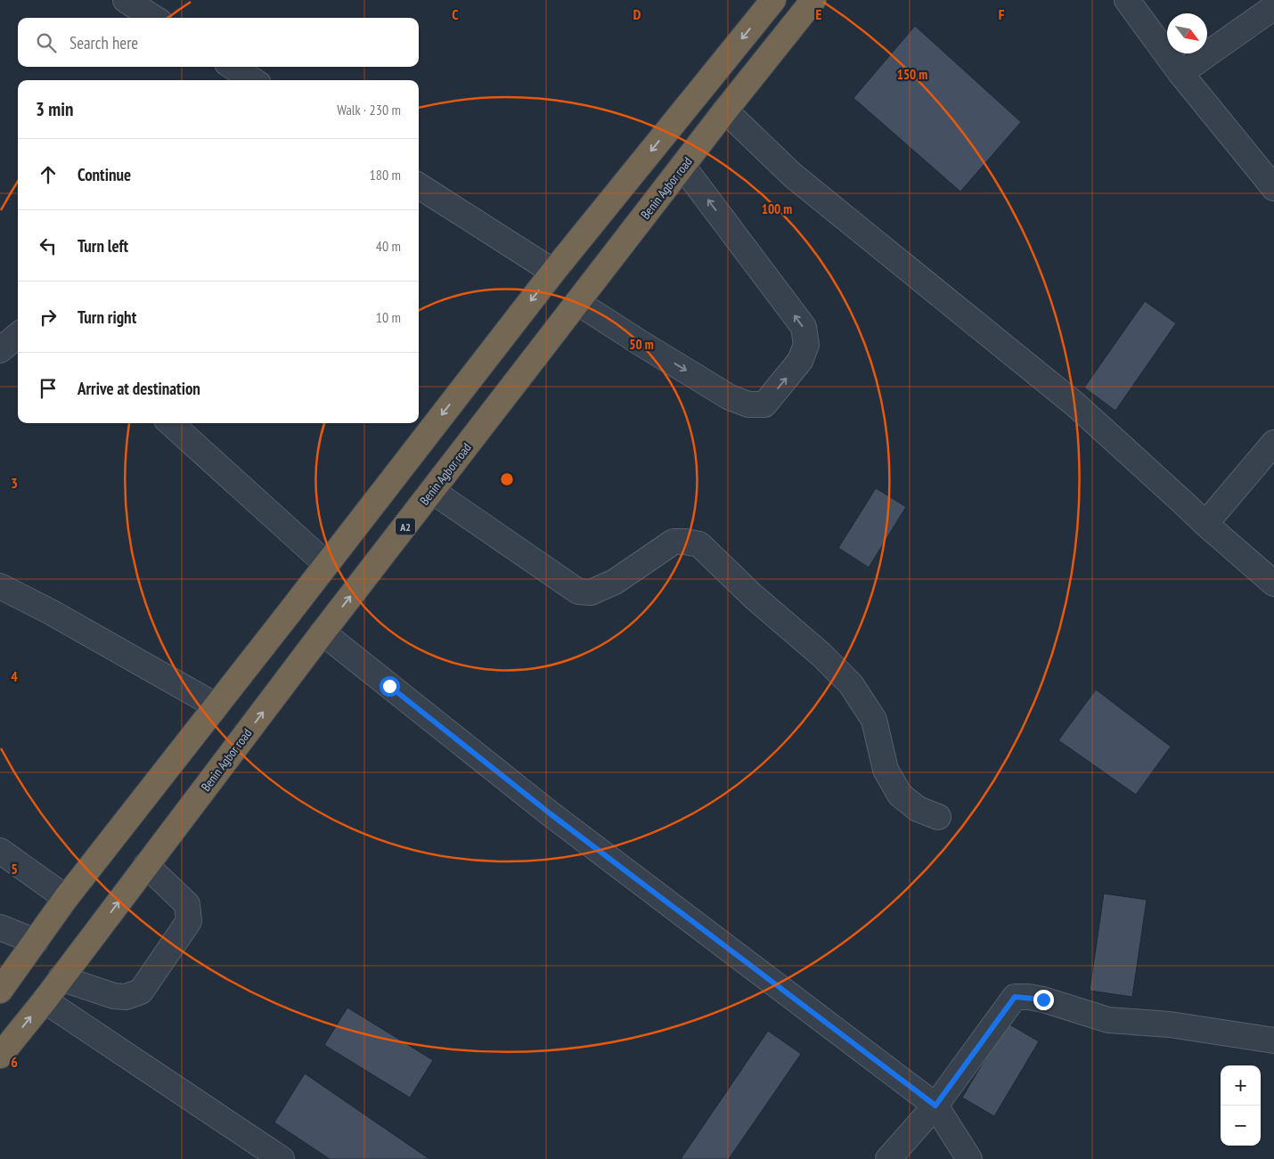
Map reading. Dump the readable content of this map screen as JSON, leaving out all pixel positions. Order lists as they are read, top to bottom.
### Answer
{
  "streets": {
    "highway": ["Benin Agbor road", "A2"]
  },
  "north": "bottom right",
  "page": {
    "search": "Search here",
    "heading": ["3 min", "Walk · 230 m"],
    "list": [
      ["Continue", "180 m"],
      ["Turn left", "40 m"],
      ["Turn right", "10 m"],
      "Arrive at destination"
    ],
    "map_buttons": ["+", "−"]
  },
  "grid": {
    "columns": [
      "C",
      "D",
      "E",
      "F"
    ],
    "rows": [
      "3",
      "4",
      "5",
      "6"
    ]
  },
  "rings": ["150 m", "100 m", "50 m"]
}
